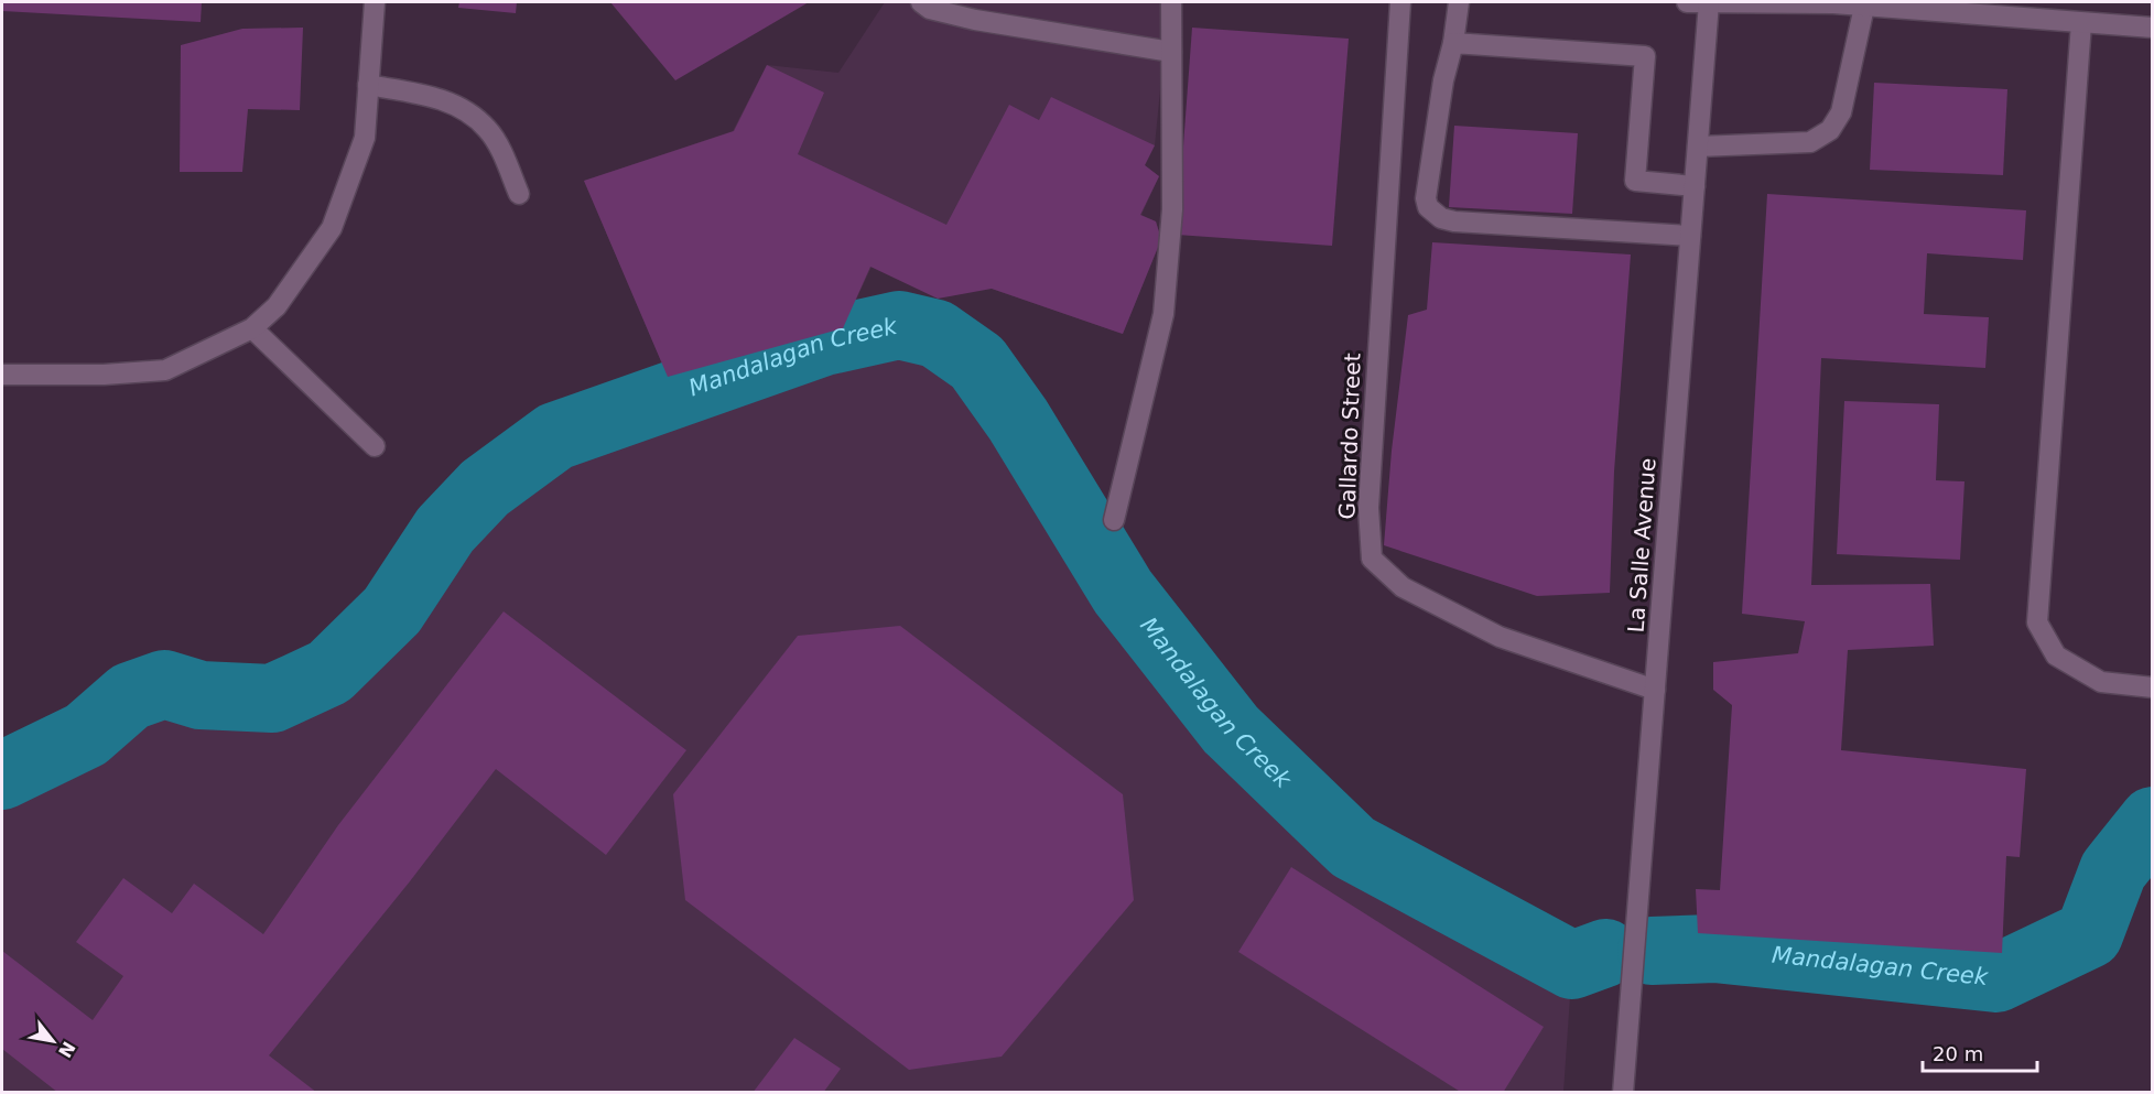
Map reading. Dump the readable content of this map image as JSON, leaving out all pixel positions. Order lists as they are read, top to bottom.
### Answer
{
  "streets": {
    "street": ["Gallardo Street", "La Salle Avenue"]
  },
  "crossings": [
    ["Gallardo Street", "La Salle Avenue"]
  ],
  "water": ["Mandalagan Creek"],
  "scale_bar": "20 m",
  "north": "bottom right"
}
